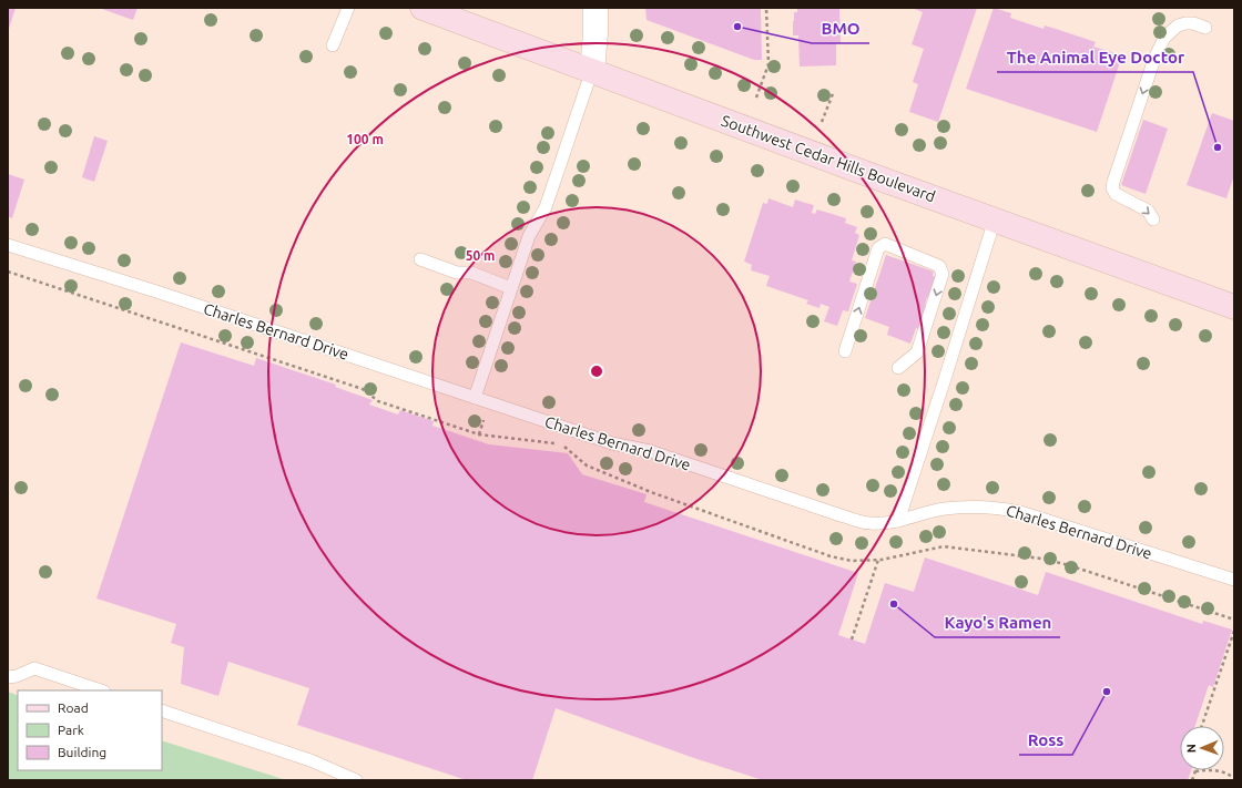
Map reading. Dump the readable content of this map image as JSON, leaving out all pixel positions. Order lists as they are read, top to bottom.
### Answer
{
  "streets": {
    "main road": ["Southwest Cedar Hills Boulevard"],
    "lane": ["Charles Bernard Drive"]
  },
  "places": [
    "BMO",
    "The Animal Eye Doctor",
    "Kayo's Ramen",
    "Ross"
  ],
  "legend": ["Road", "Park", "Building"],
  "north": "left",
  "rings": ["100 m", "50 m"]
}
